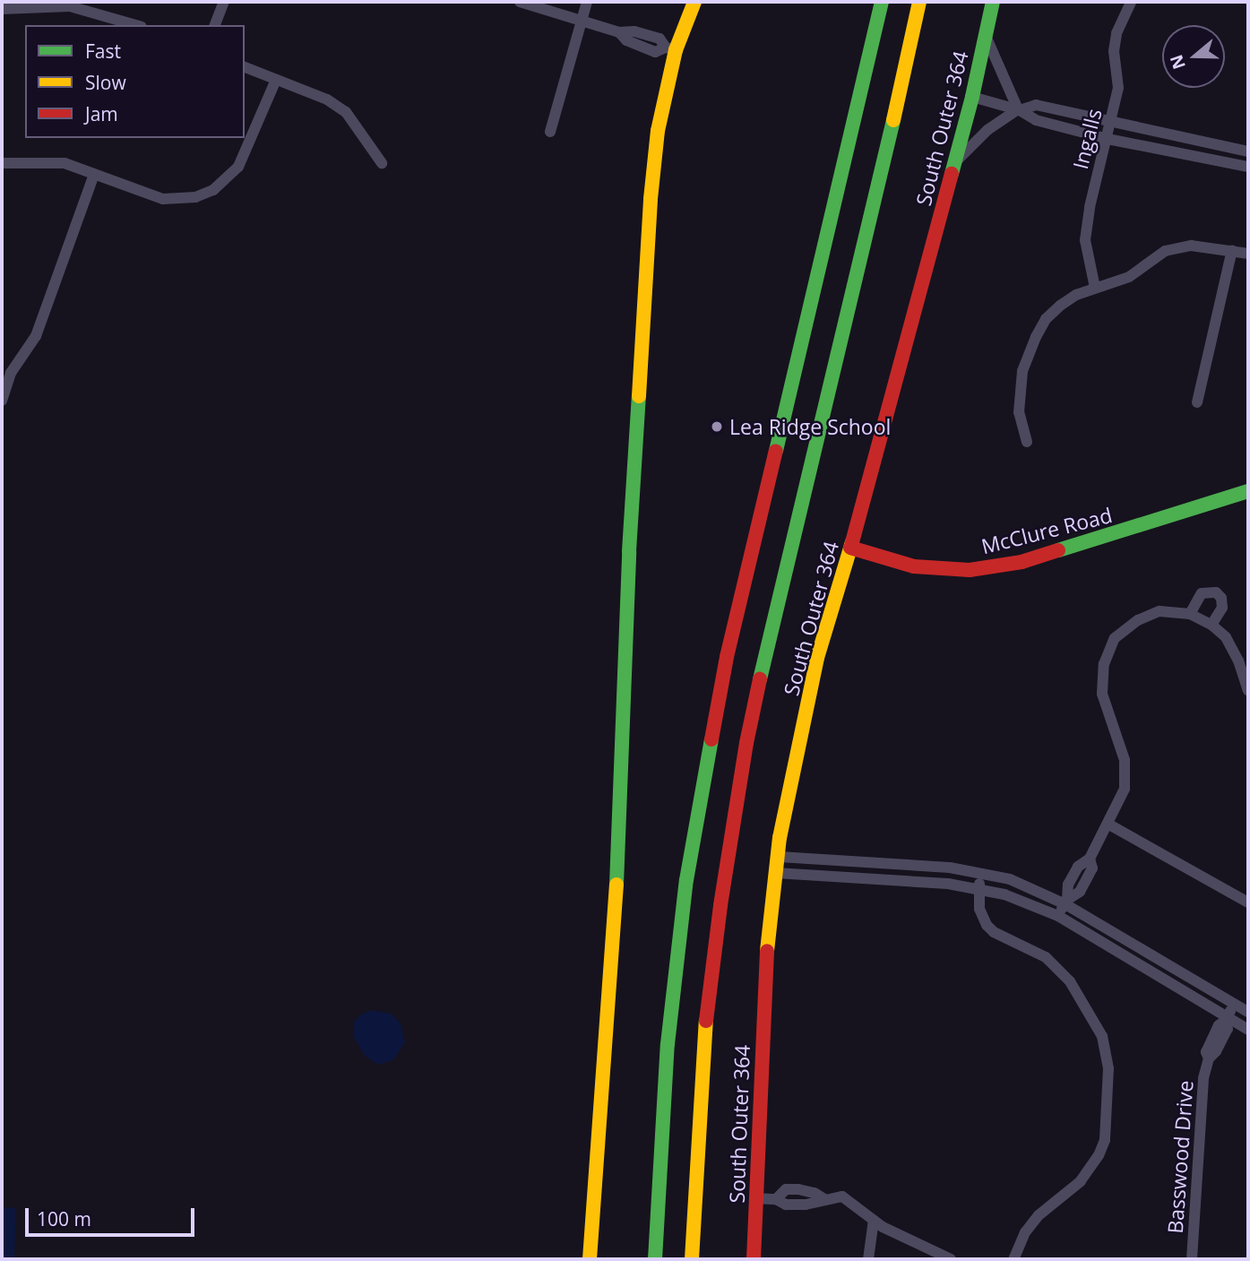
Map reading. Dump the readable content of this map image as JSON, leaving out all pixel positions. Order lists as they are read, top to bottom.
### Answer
{
  "streets": {
    "main road": ["South Outer 364", "McClure Road"],
    "street": ["Ingalls", "Basswood Drive"]
  },
  "crossings": [
    ["South Outer 364", "McClure Road"]
  ],
  "places": ["Lea Ridge School"],
  "legend": ["Fast", "Slow", "Jam"],
  "scale_bar": "100 m",
  "north": "left"
}
